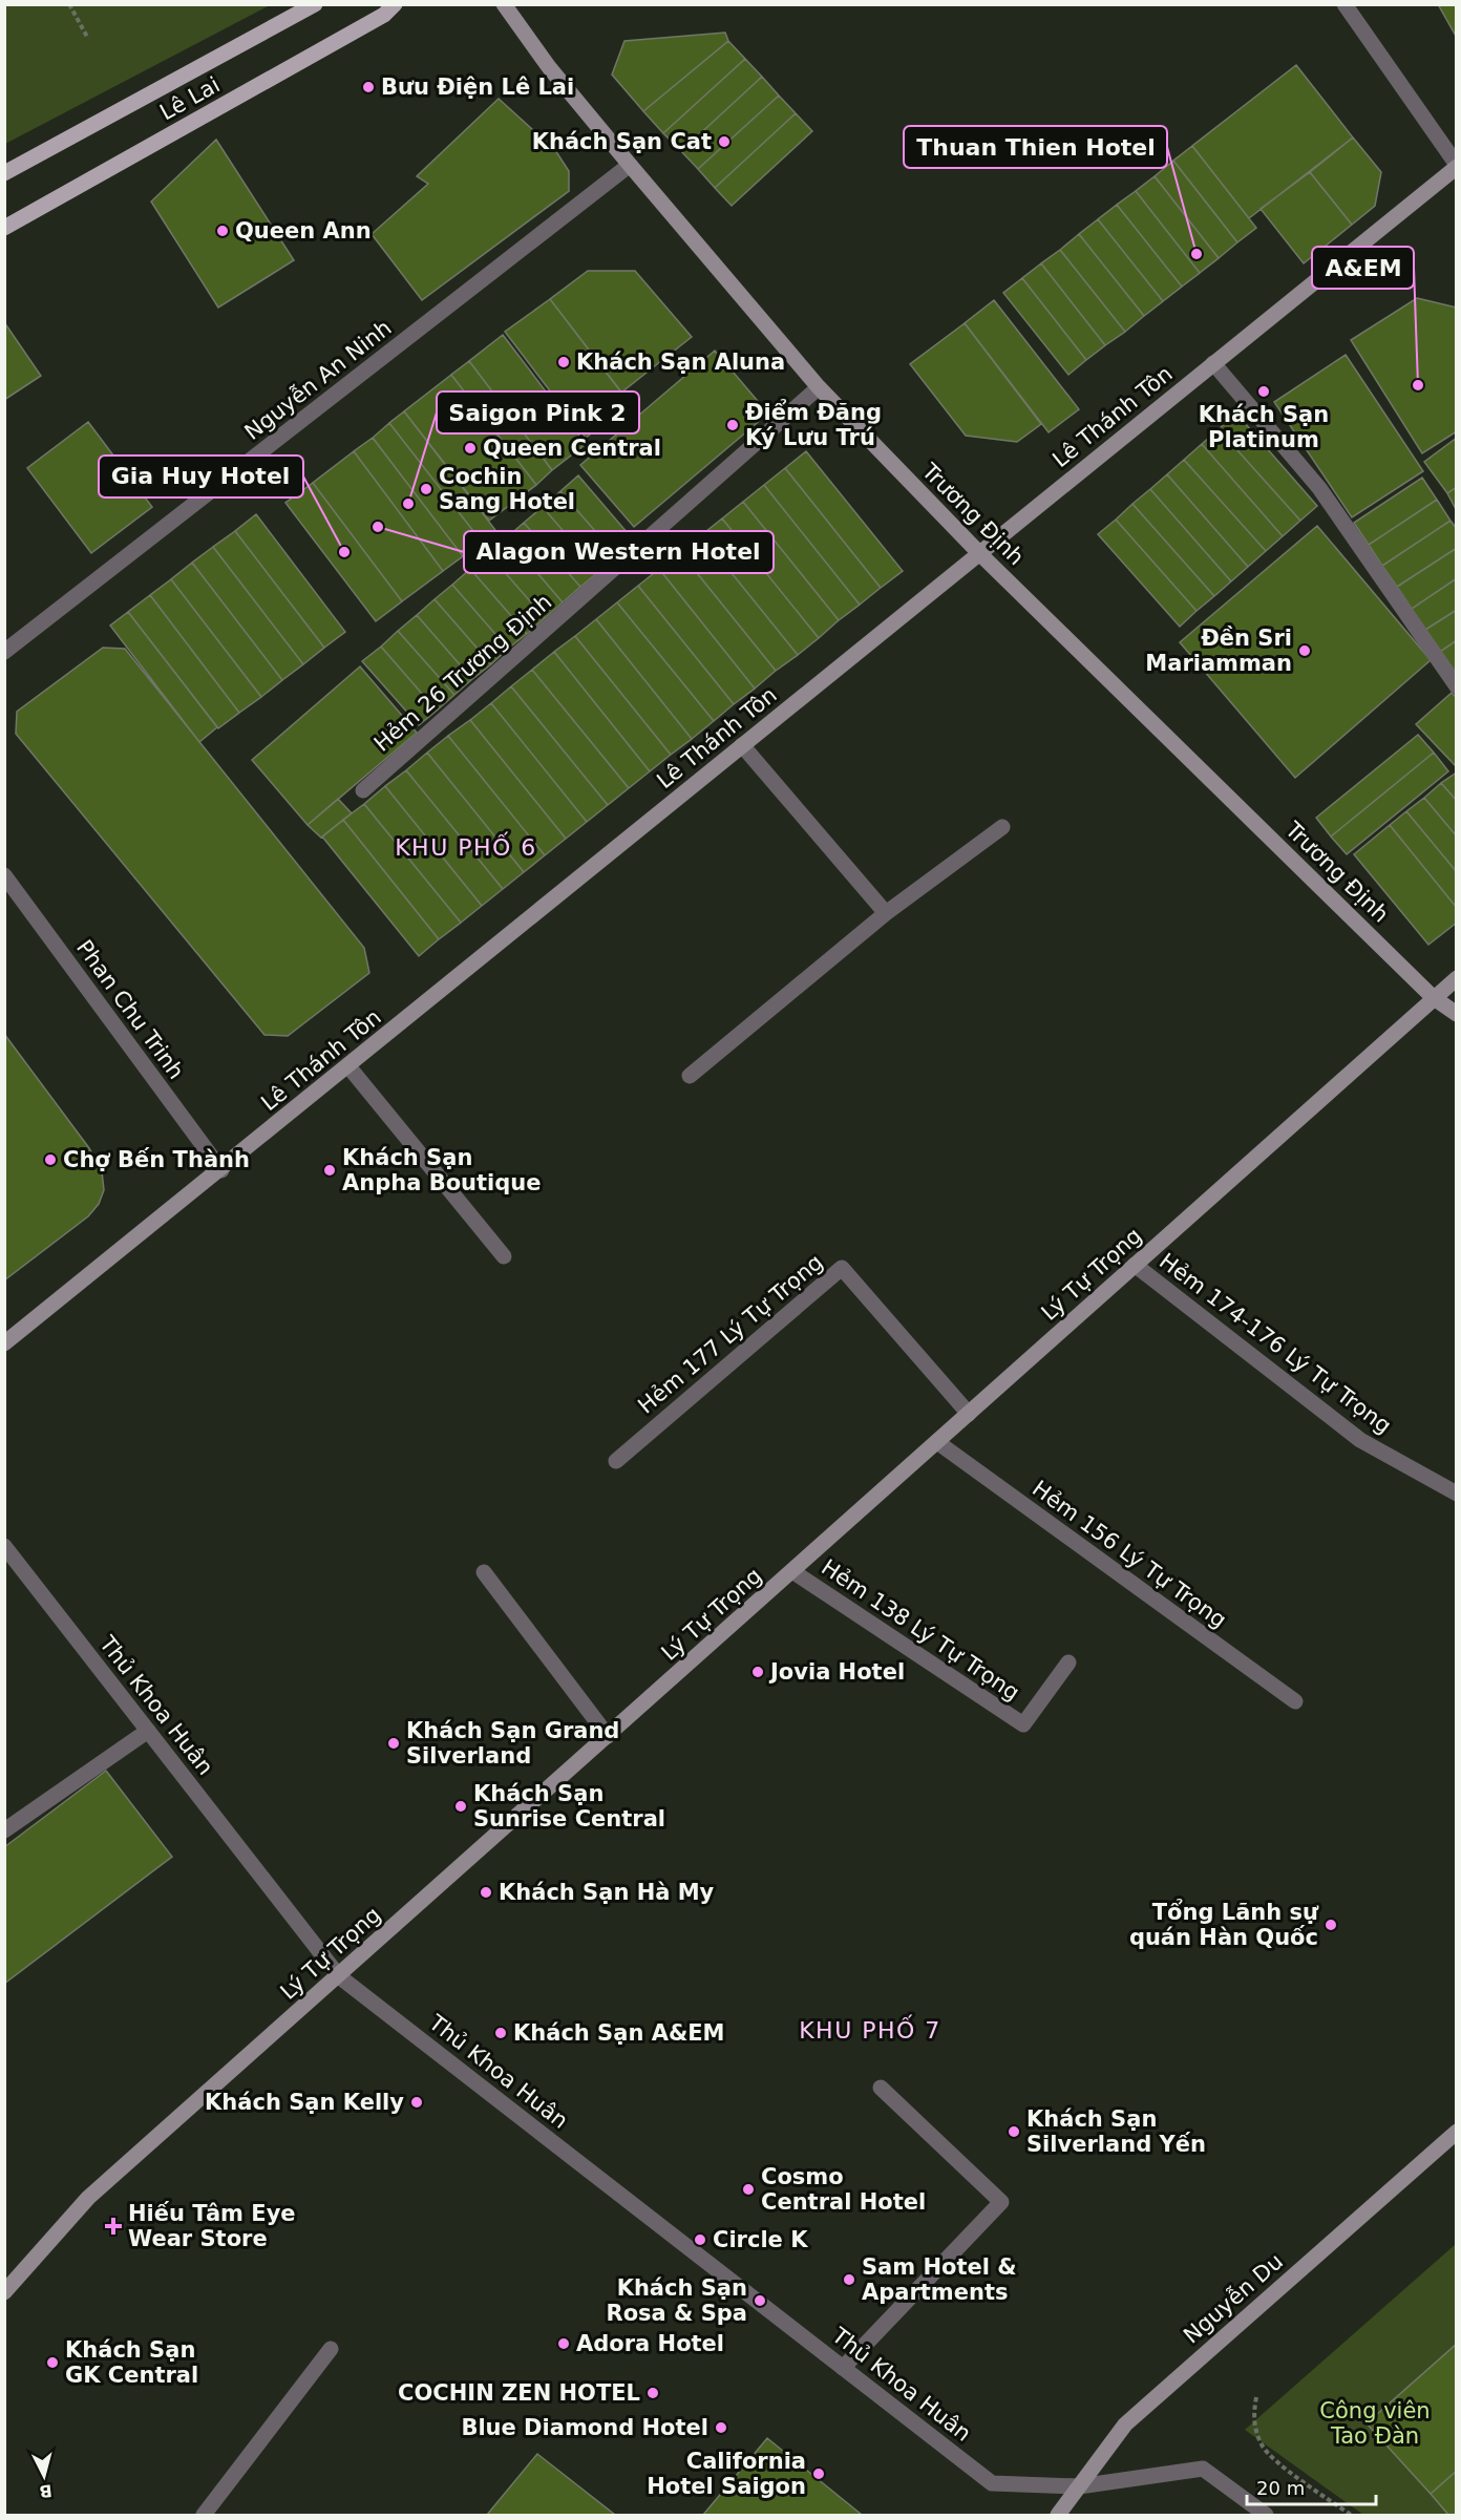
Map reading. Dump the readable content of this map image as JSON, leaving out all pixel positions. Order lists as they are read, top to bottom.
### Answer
{
  "streets": {
    "main road": ["Lê Lai"],
    "street": [
      "Nguyễn An Ninh",
      "Lê Thánh Tôn",
      "Trương Định",
      "Hẻm 26 Trương Ðịnh",
      "Phan Chu Trinh",
      "Lý Tự Trọng",
      "Hẻm 177 Lý Tự Trọng",
      "Hẻm 174-176 Lý Tự Trọng",
      "Hẻm 156 Lý Tự Trọng",
      "Hẻm 138 Lý Tự Trọng",
      "Thủ Khoa Huân",
      "Nguyễn Du"
    ]
  },
  "crossings": [
    ["Nguyễn An Ninh", "Trương Định"],
    ["Lê Thánh Tôn", "Trương Định"],
    ["Lê Thánh Tôn", "Phan Chu Trinh"],
    ["Trương Định", "Hẻm 26 Trương Ðịnh"],
    ["Trương Định", "Lý Tự Trọng"],
    ["Lý Tự Trọng", "Hẻm 177 Lý Tự Trọng"],
    ["Lý Tự Trọng", "Hẻm 174-176 Lý Tự Trọng"],
    ["Lý Tự Trọng", "Hẻm 156 Lý Tự Trọng"],
    ["Lý Tự Trọng", "Hẻm 138 Lý Tự Trọng"],
    ["Lý Tự Trọng", "Thủ Khoa Huân"],
    ["Thủ Khoa Huân", "Nguyễn Du"]
  ],
  "districts": ["KHU PHỐ 6", "KHU PHỐ 7"],
  "parks": ["Công viên Tao Đàn"],
  "places": {
    "other": [
      "Bưu Điện Lê Lai",
      "Khách Sạn Cat",
      "Queen Ann",
      "Thuan Thien Hotel",
      "Khách Sạn Aluna",
      "A&EM",
      "Khách Sạn Platinum",
      "Điểm Đăng Ký Lưu Trú",
      "Queen Central",
      "Cochin Sang Hotel",
      "Saigon Pink 2",
      "Alagon Western Hotel",
      "Gia Huy Hotel",
      "Đền Sri Mariamman",
      "Chợ Bến Thành",
      "Khách Sạn Anpha Boutique",
      "Jovia Hotel",
      "Khách Sạn Grand Silverland",
      "Khách Sạn Sunrise Central",
      "Khách Sạn Hà My",
      "Tổng Lãnh sự quán Hàn Quốc",
      "Khách Sạn A&EM",
      "Khách Sạn Kelly",
      "Khách Sạn Silverland Yến",
      "Cosmo Central Hotel",
      "Circle K",
      "Sam Hotel & Apartments",
      "Khách Sạn Rosa & Spa",
      "Adora Hotel",
      "Khách Sạn GK Central",
      "COCHIN ZEN HOTEL",
      "Blue Diamond Hotel",
      "California Hotel Saigon"
    ],
    "health": ["Hiếu Tâm Eye Wear Store"]
  },
  "scale_bar": "20 m",
  "north": "bottom"
}
